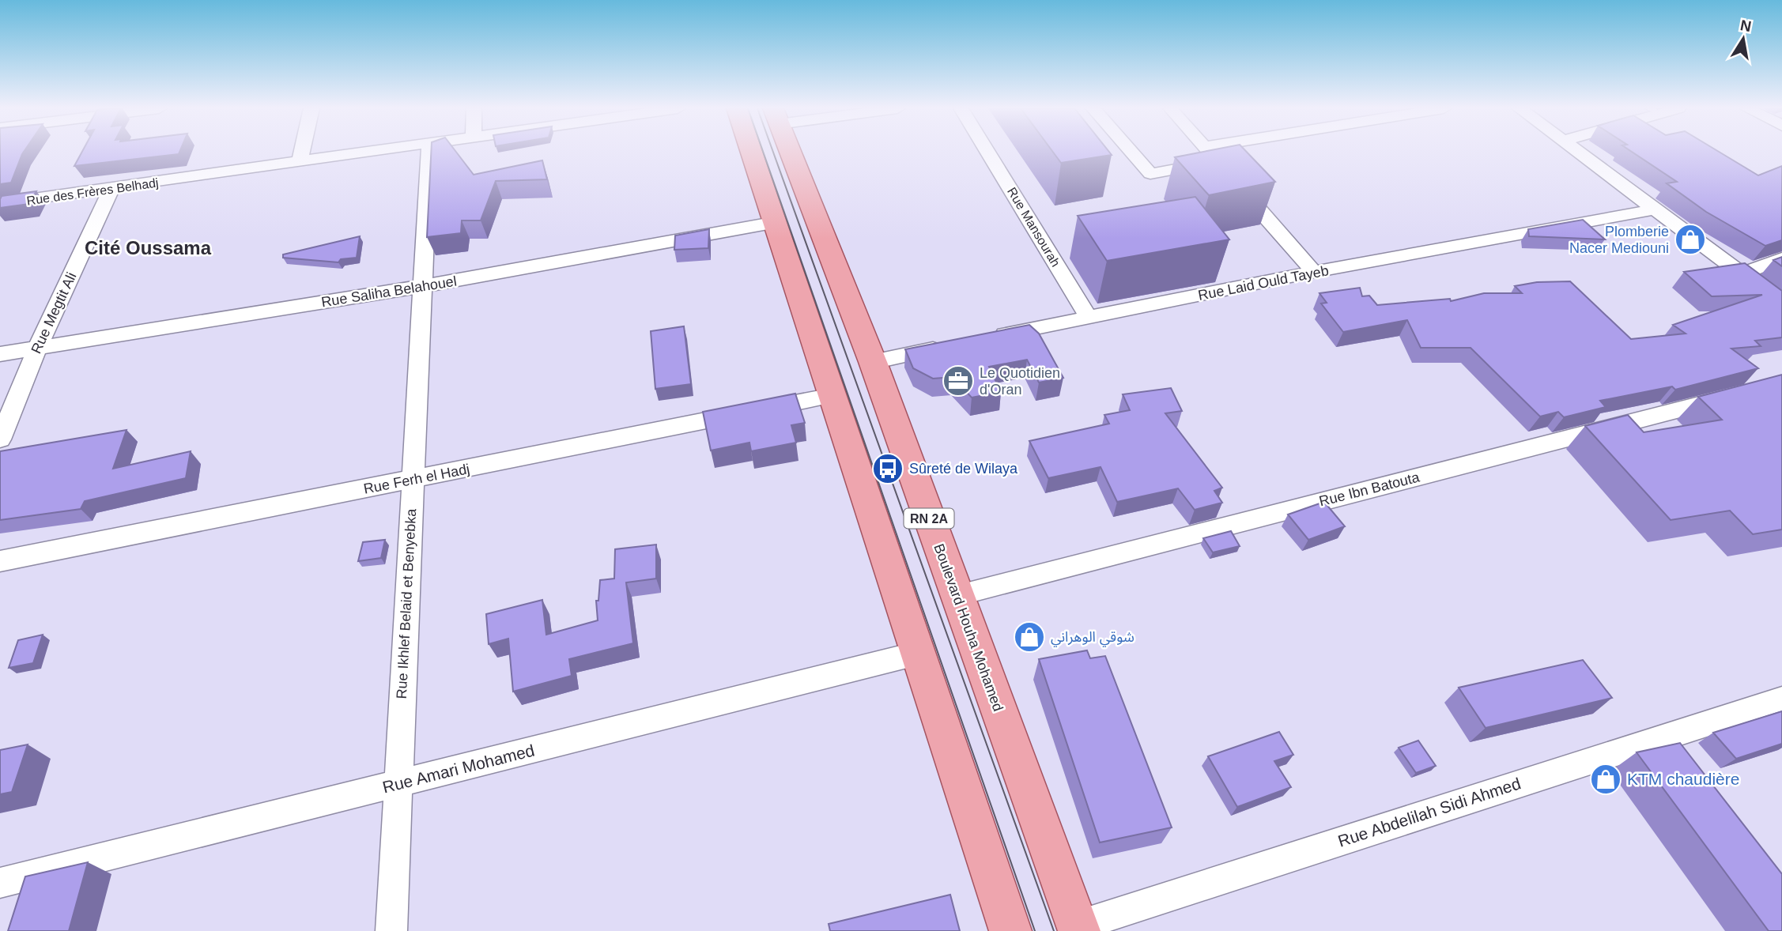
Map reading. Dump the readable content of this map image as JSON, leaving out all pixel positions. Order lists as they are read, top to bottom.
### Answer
{
  "streets": {
    "main road": ["RN 2A", "Boulevard Houha Mohamed"],
    "street": [
      "Rue des Frères Belhadj",
      "Rue Mansourah",
      "Rue Laid Ould Tayeb",
      "Rue Saliha Belahouel",
      "Rue Megtit Ali",
      "Rue Ferh el Hadj",
      "Rue Ibn Batouta",
      "Rue Ikhlef Belaid et Benyebka",
      "Rue Amari Mohamed",
      "Rue Abdelilah Sidi Ahmed"
    ]
  },
  "crossings": [
    ["Rue des Frères Belhadj", "Rue Megtit Ali"],
    ["Rue Mansourah", "Rue Laid Ould Tayeb"],
    ["Rue Saliha Belahouel", "Rue Megtit Ali"],
    ["Rue Saliha Belahouel", "Rue Ikhlef Belaid et Benyebka"],
    ["Rue Ferh el Hadj", "Rue Ikhlef Belaid et Benyebka"],
    ["Rue Ibn Batouta", "Boulevard Houha Mohamed"],
    ["Rue Ikhlef Belaid et Benyebka", "Rue Amari Mohamed"],
    ["Boulevard Houha Mohamed", "Rue Abdelilah Sidi Ahmed"]
  ],
  "districts": ["Cité Oussama"],
  "places": {
    "shop": ["Plomberie Nacer Mediouni", "شوقي الوهراني", "KTM chaudière"],
    "office": ["Le Quotidien d'Oran"],
    "bus stop": ["Sûreté de Wilaya"]
  },
  "north": "top"
}
